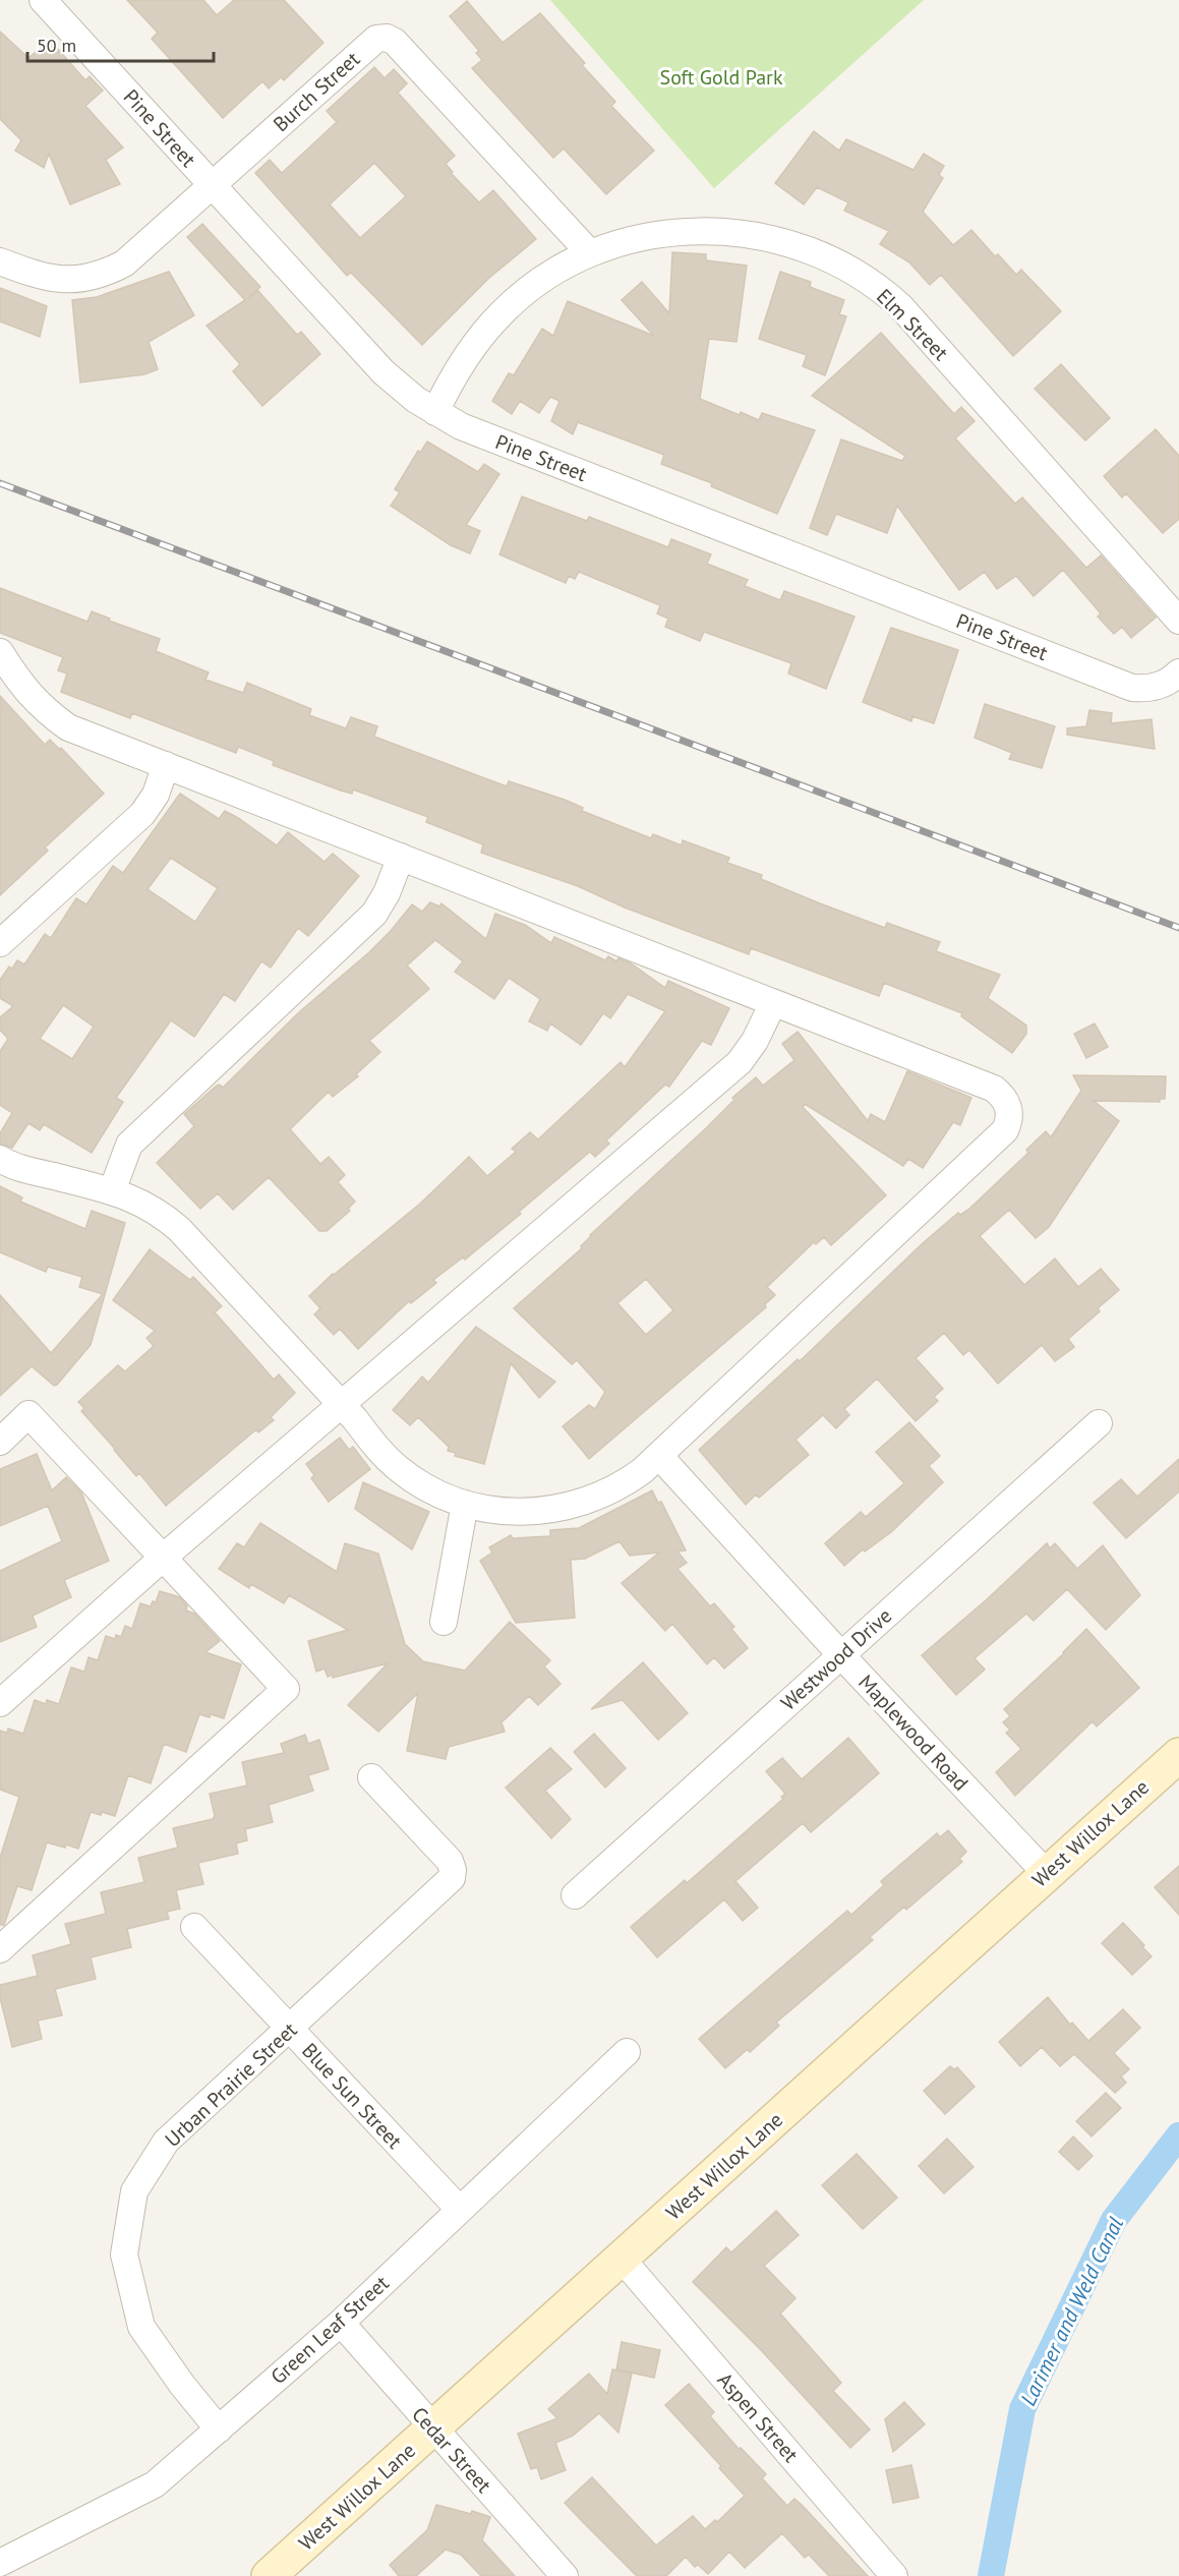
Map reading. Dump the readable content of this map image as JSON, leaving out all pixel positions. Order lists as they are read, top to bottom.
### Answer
{
  "streets": {
    "main road": ["West Willox Lane"],
    "street": [
      "Burch Street",
      "Pine Street",
      "Elm Street",
      "Westwood Drive",
      "Maplewood Road",
      "Urban Prairie Street",
      "Blue Sun Street",
      "Green Leaf Street",
      "Aspen Street",
      "Cedar Street"
    ]
  },
  "crossings": [
    ["Burch Street", "Pine Street"],
    ["Burch Street", "Elm Street"],
    ["Pine Street", "Elm Street"],
    ["Westwood Drive", "Maplewood Road"],
    ["Maplewood Road", "West Willox Lane"],
    ["West Willox Lane", "Aspen Street"],
    ["West Willox Lane", "Cedar Street"],
    ["Urban Prairie Street", "Blue Sun Street"],
    ["Urban Prairie Street", "Green Leaf Street"],
    ["Blue Sun Street", "Green Leaf Street"],
    ["Green Leaf Street", "Cedar Street"]
  ],
  "water": ["Larimer and Weld Canal"],
  "parks": ["Soft Gold Park"],
  "scale_bar": "50 m"
}
